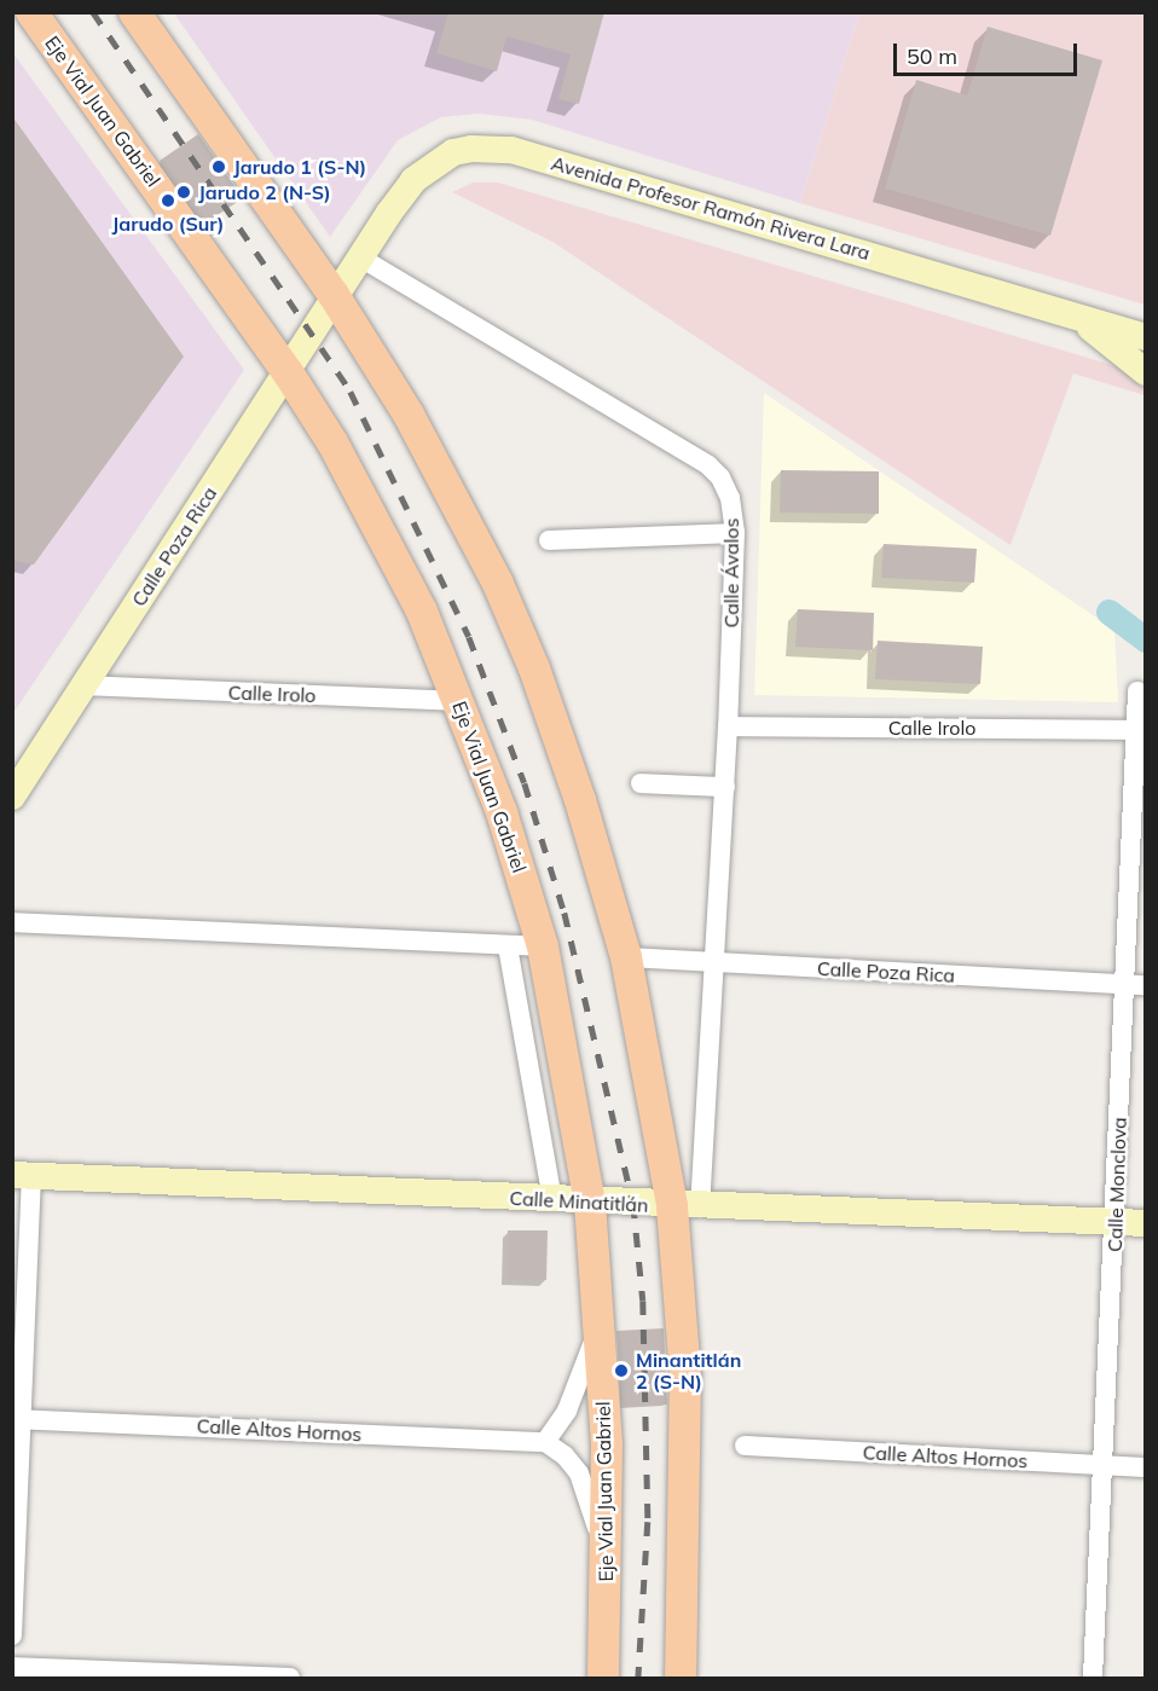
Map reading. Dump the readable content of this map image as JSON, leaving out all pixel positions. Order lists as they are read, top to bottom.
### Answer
{
  "streets": {
    "main road": ["Eje Vial Juan Gabriel"],
    "street": [
      "Avenida Profesor Ramón Rivera Lara",
      "Calle Poza Rica",
      "Calle Ávalos",
      "Calle Irolo",
      "Calle Monclova",
      "Calle Minatitlán",
      "Calle Altos Hornos"
    ]
  },
  "crossings": [
    ["Eje Vial Juan Gabriel", "Calle Poza Rica"],
    ["Eje Vial Juan Gabriel", "Calle Irolo"],
    ["Eje Vial Juan Gabriel", "Calle Minatitlán"],
    ["Avenida Profesor Ramón Rivera Lara", "Calle Poza Rica"],
    ["Avenida Profesor Ramón Rivera Lara", "Calle Ávalos"],
    ["Calle Poza Rica", "Calle Ávalos"],
    ["Calle Poza Rica", "Calle Irolo"],
    ["Calle Poza Rica", "Calle Monclova"],
    ["Calle Ávalos", "Calle Irolo"],
    ["Calle Ávalos", "Calle Minatitlán"],
    ["Calle Irolo", "Calle Monclova"],
    ["Calle Monclova", "Calle Minatitlán"],
    ["Calle Monclova", "Calle Altos Hornos"]
  ],
  "places": [
    "Jarudo 1 (S-N)",
    "Jarudo 2 (N-S)",
    "Jarudo (Sur)",
    "Minantitlán 2 (S-N)"
  ],
  "scale_bar": "50 m"
}
